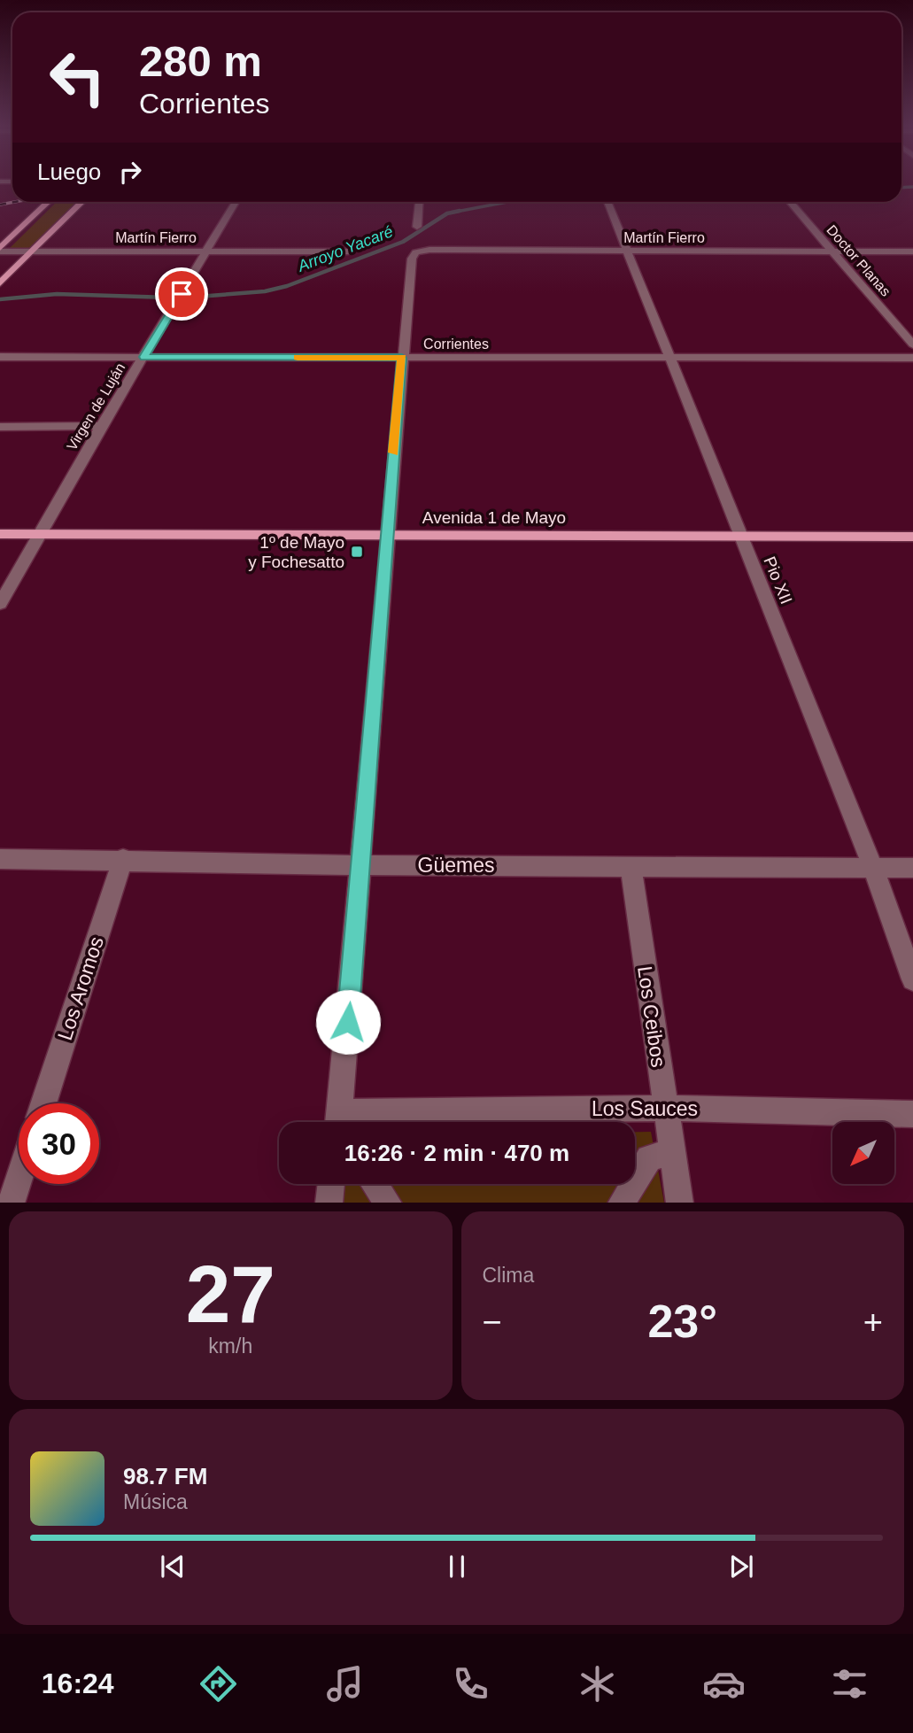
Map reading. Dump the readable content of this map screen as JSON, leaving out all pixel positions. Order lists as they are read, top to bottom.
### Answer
{
  "streets": {
    "main road": ["Avenida 1 de Mayo"],
    "street": [
      "Martín Fierro",
      "Doctor Planas",
      "Corrientes",
      "Virgen de Luján",
      "Pio XII",
      "Güemes",
      "Los Aromos",
      "Los Ceibos",
      "Los Sauces"
    ]
  },
  "crossings": [
    ["Martín Fierro", "Doctor Planas"],
    ["Martín Fierro", "Corrientes"],
    ["Martín Fierro", "Virgen de Luján"],
    ["Martín Fierro", "Pio XII"],
    ["Corrientes", "Virgen de Luján"],
    ["Corrientes", "Pio XII"],
    ["Virgen de Luján", "Avenida 1 de Mayo"],
    ["Avenida 1 de Mayo", "Pio XII"],
    ["Pio XII", "Güemes"],
    ["Güemes", "Los Aromos"],
    ["Güemes", "Los Ceibos"],
    ["Los Ceibos", "Los Sauces"]
  ],
  "water": ["Arroyo Yacaré"],
  "places": {
    "transit": ["1º de Mayo y Fochesatto"]
  },
  "north": "bottom left",
  "page": {
    "turn": ["280 m", "Corrientes"],
    "then": "Luego",
    "limit": "30",
    "trip": "16:26 · 2 min · 470 m",
    "tile": [
      ["27", "km/h"],
      "Clima"
    ],
    "heat": ["−", "23°", "+"],
    "song": ["98.7 FM", "Música"],
    "tabs": "16:24"
  }
}
